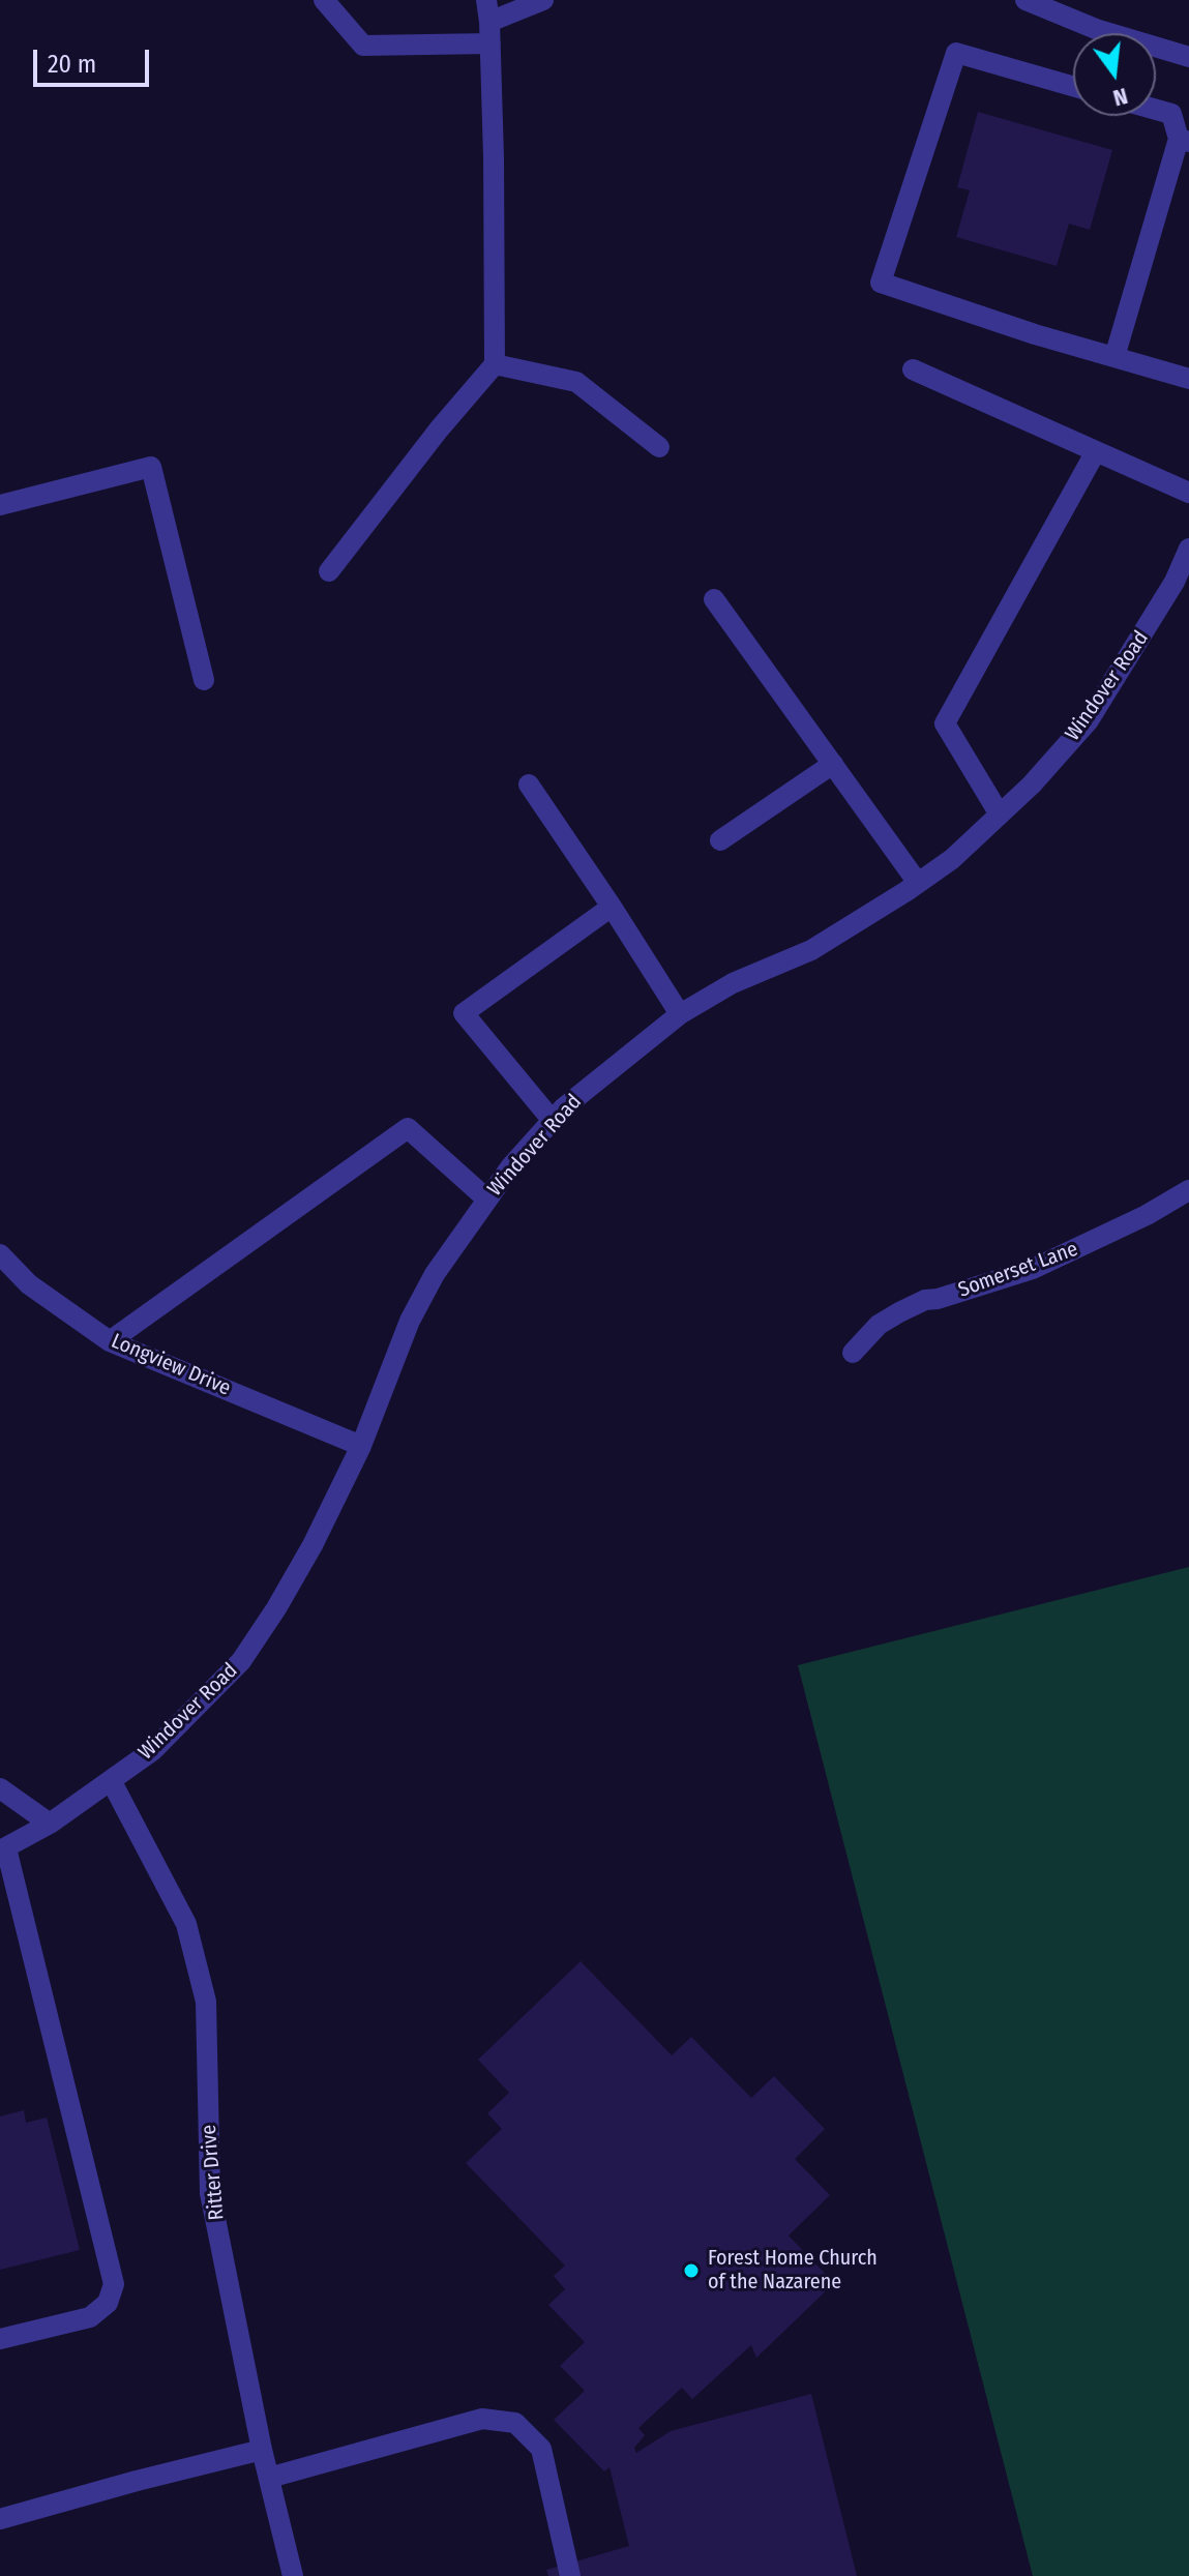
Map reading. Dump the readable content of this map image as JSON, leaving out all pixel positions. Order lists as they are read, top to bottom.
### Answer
{
  "streets": {
    "street": [
      "Windover Road",
      "Somerset Lane",
      "Longview Drive",
      "Ritter Drive"
    ]
  },
  "crossings": [
    ["Windover Road", "Longview Drive"],
    ["Windover Road", "Ritter Drive"]
  ],
  "places": ["Forest Home Church of the Nazarene"],
  "scale_bar": "20 m",
  "north": "bottom"
}
